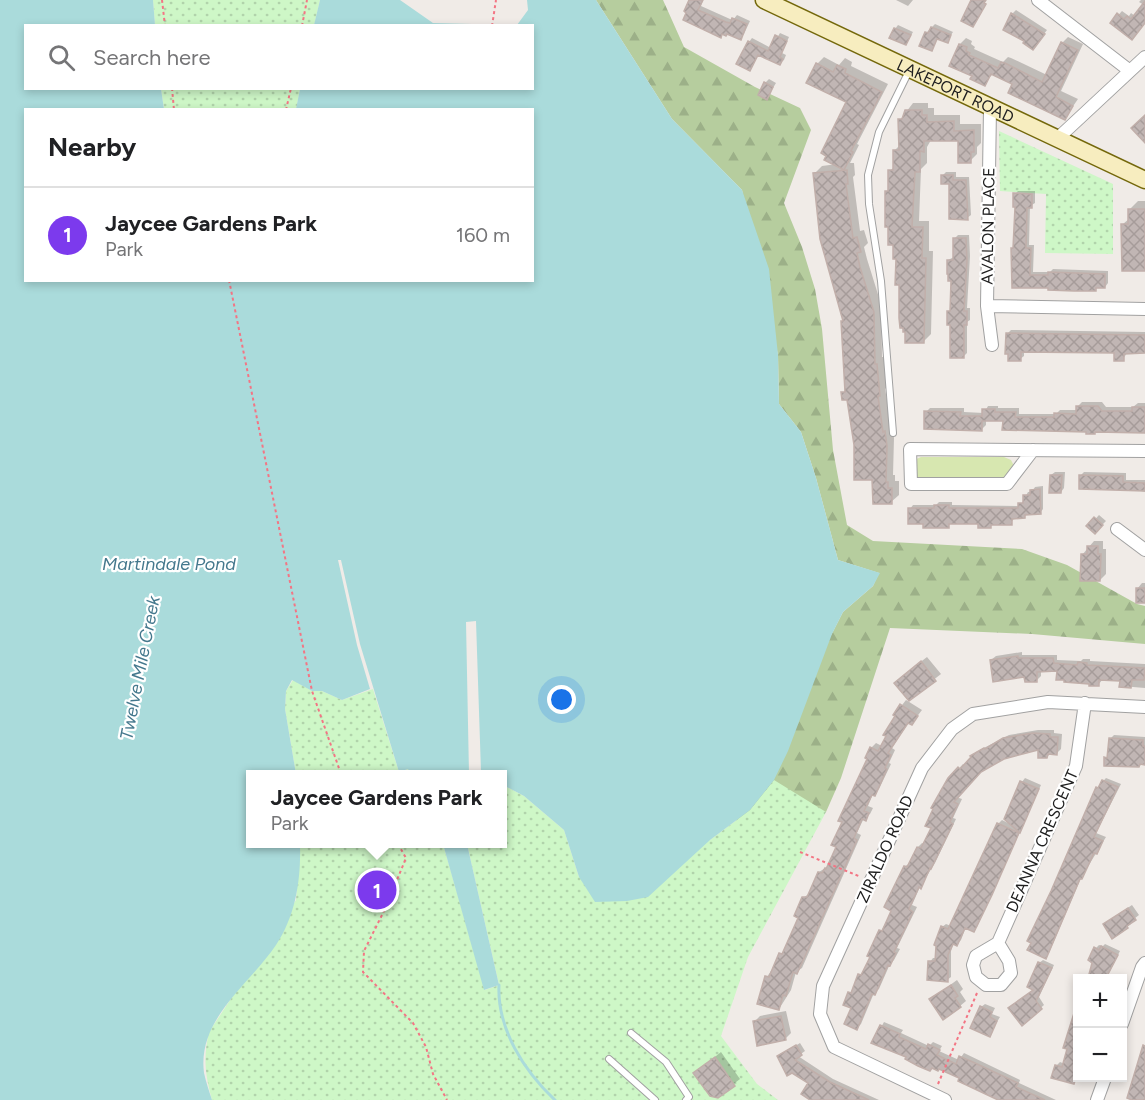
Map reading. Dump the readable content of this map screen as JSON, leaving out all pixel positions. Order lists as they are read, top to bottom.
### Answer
{
  "streets": {
    "main road": ["LAKEPORT ROAD"],
    "street": ["AVALON PLACE", "DEANNA CRESCENT", "ZIRALDO ROAD"]
  },
  "crossings": [
    ["LAKEPORT ROAD", "AVALON PLACE"],
    ["DEANNA CRESCENT", "ZIRALDO ROAD"]
  ],
  "water": ["Martindale Pond", "Twelve Mile Creek"],
  "page": {
    "search": "Search here",
    "heading": "Nearby",
    "list": [
      {
        "mark": "1",
        "name": "Jaycee Gardens Park",
        "note": "Park",
        "value": "160 m"
      }
    ],
    "popup": ["Jaycee Gardens Park", "Park"],
    "pins": "1",
    "map_buttons": ["+", "−"]
  }
}
